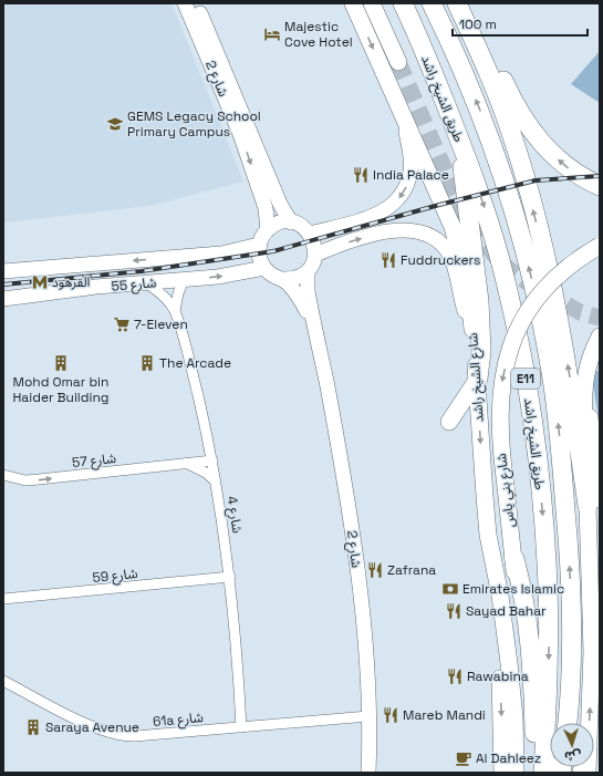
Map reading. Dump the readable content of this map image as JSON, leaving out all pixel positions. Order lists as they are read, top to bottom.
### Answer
{
  "streets": {
    "highway": ["طريق الشيخ راشد", "E11"],
    "main road": ["شارع الشيخ راشد", "شارع بني ياس"],
    "street": [
      "شارع 2",
      "شارع 55",
      "شارع 57",
      "شارع 4",
      "شارع 59",
      "61a شارع"
    ]
  },
  "crossings": [
    ["شارع 2", "شارع 55"],
    ["شارع 2", "61a شارع"],
    ["شارع 55", "شارع 4"],
    ["شارع 57", "شارع 4"],
    ["شارع 4", "شارع 59"],
    ["شارع 4", "61a شارع"]
  ],
  "one_way": ["شارع 57"],
  "places": {
    "hotel": ["Majestic Cove Hotel"],
    "school or university": ["GEMS Legacy School Primary Campus"],
    "restaurant": [
      "India Palace",
      "Fuddruckers",
      "Zafrana",
      "Sayad Bahar",
      "Rawabina",
      "Mareb Mandi"
    ],
    "metro station": ["القرهود"],
    "supermarket": ["7-Eleven"],
    "building": ["Mohd Omar bin Haider Building", "The Arcade", "Saraya Avenue"],
    "bank": ["Emirates Islamic"],
    "cafe": ["Al Dahleez"]
  },
  "scale_bar": "100 m",
  "north": "bottom"
}
